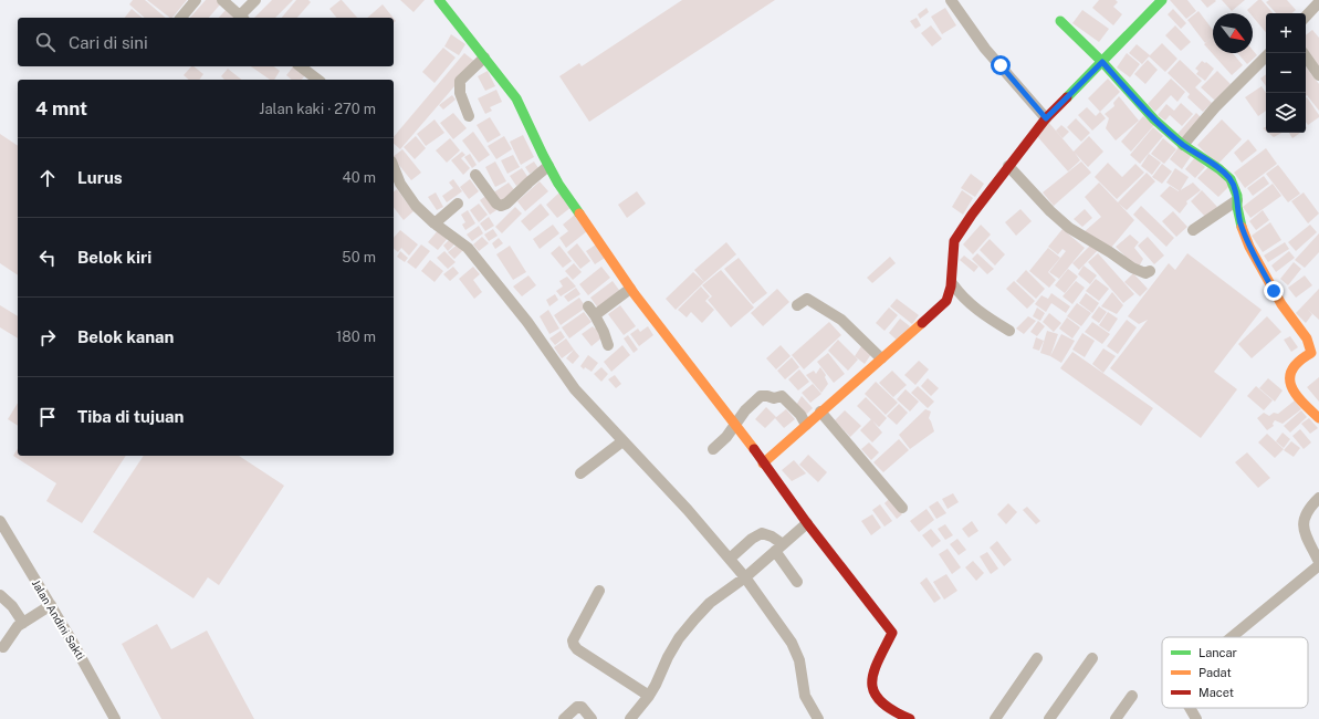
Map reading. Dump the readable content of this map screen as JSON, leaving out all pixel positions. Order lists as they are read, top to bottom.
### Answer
{
  "streets": {
    "street": ["Jalan Andini Sakti"]
  },
  "legend": ["Lancar", "Padat", "Macet"],
  "north": "bottom right",
  "page": {
    "map_buttons": ["+", "−"],
    "search": "Cari di sini",
    "heading": ["4 mnt", "Jalan kaki · 270 m"],
    "list": [
      ["Lurus", "40 m"],
      ["Belok kiri", "50 m"],
      ["Belok kanan", "180 m"],
      "Tiba di tujuan"
    ]
  }
}
